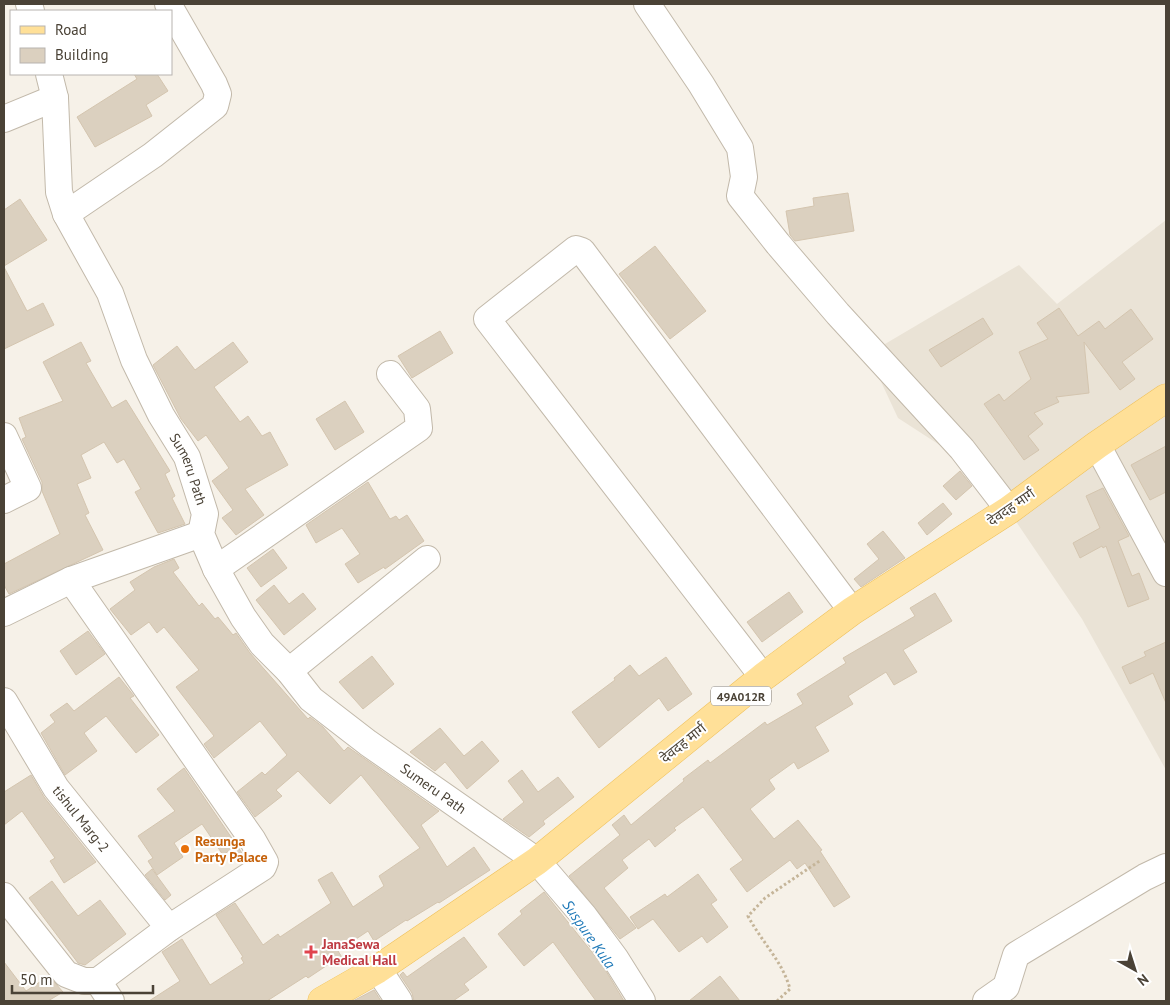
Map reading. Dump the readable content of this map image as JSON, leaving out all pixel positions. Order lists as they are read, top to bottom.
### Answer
{
  "streets": {
    "main road": ["देवदह मार्ग", "49A012R"],
    "street": ["Sumeru Path", "tishul Marg-2"]
  },
  "crossings": [
    ["Sumeru Path", "देवदह मार्ग"]
  ],
  "water": ["Suspure Kula"],
  "places": {
    "other": ["Resunga Party Palace"],
    "health": ["JanaSewa Medical Hall"]
  },
  "legend": ["Road", "Building"],
  "scale_bar": "50 m",
  "north": "bottom right"
}
